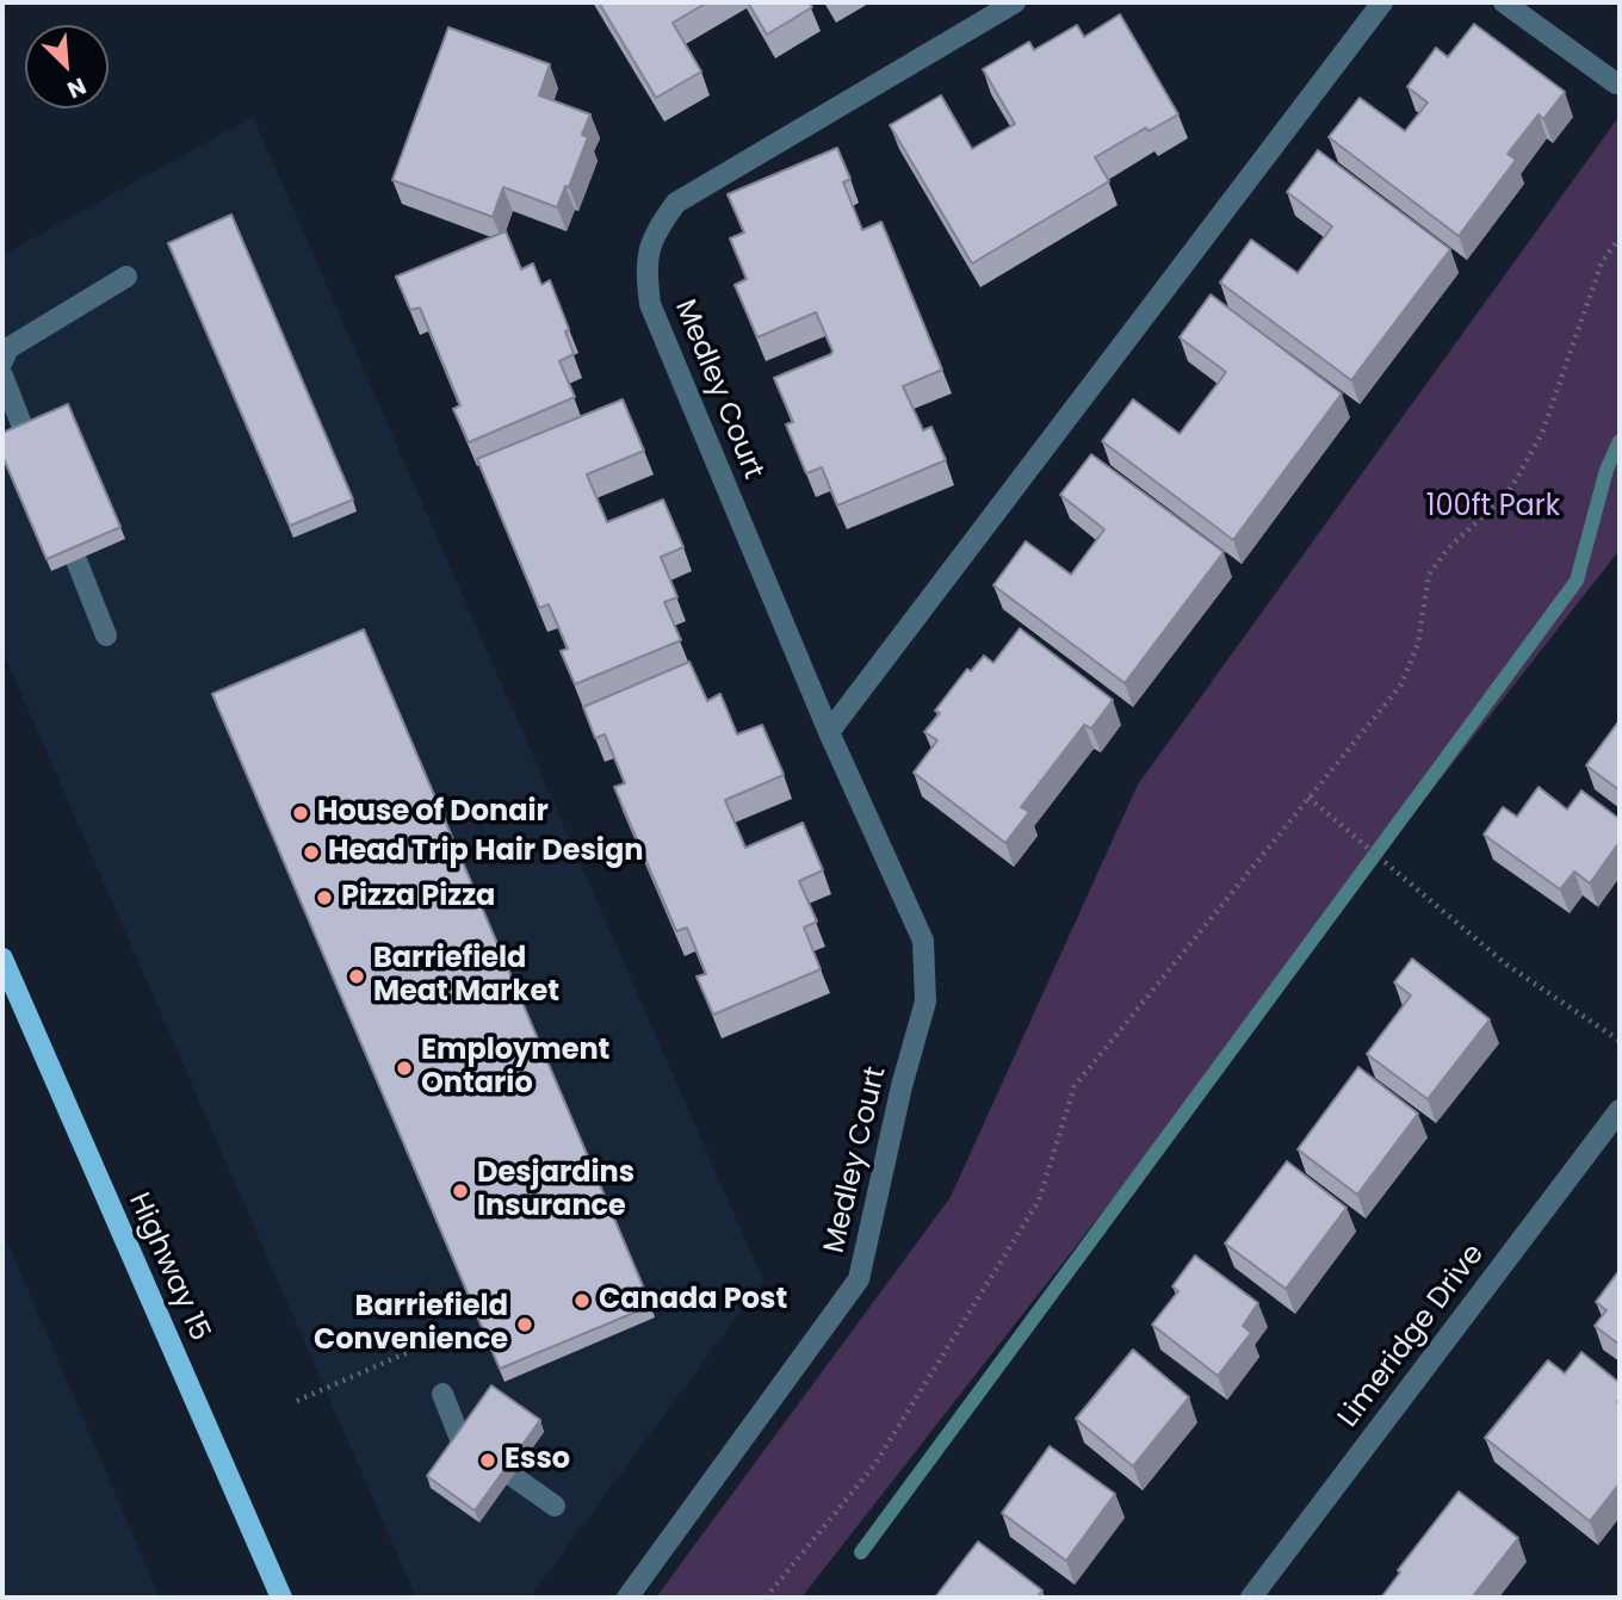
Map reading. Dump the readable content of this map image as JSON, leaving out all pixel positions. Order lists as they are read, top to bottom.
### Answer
{
  "streets": {
    "main road": ["Highway 15"],
    "street": ["Medley Court", "Limeridge Drive"]
  },
  "parks": ["100ft Park"],
  "places": [
    "House of Donair",
    "Head Trip Hair Design",
    "Pizza Pizza",
    "Barriefield Meat Market",
    "Employment Ontario",
    "Desjardins Insurance",
    "Canada Post",
    "Barriefield Convenience",
    "Esso"
  ],
  "north": "bottom right"
}
